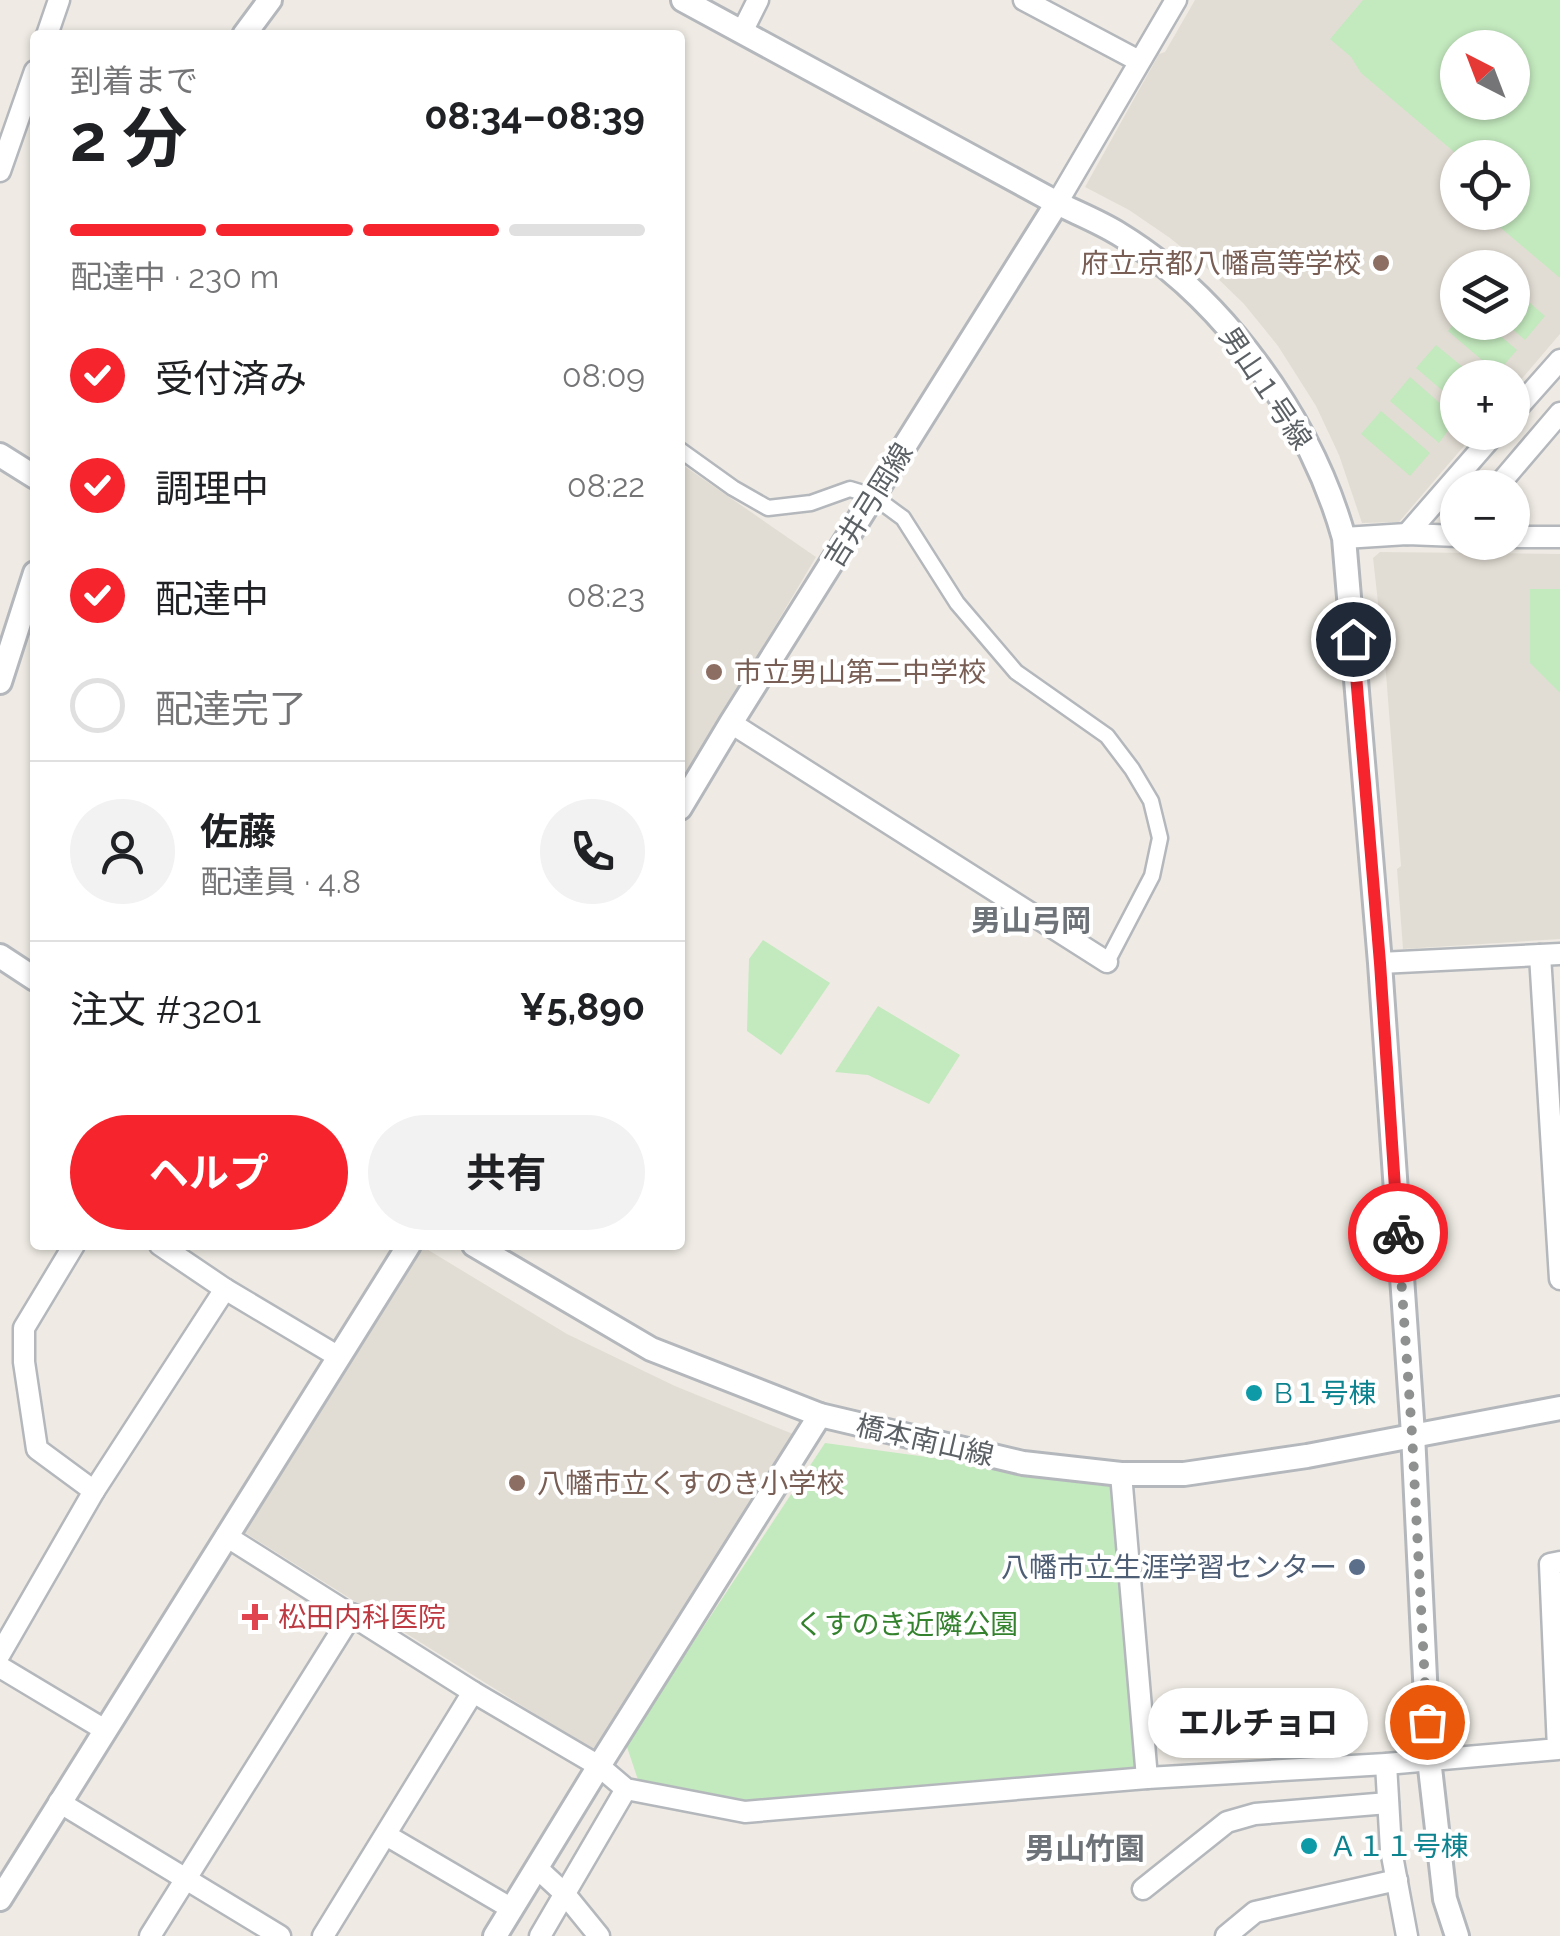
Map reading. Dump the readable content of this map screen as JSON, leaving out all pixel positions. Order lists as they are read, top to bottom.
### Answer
{
  "streets": {
    "street": ["男山１号線", "吉井弓岡線", "橋本南山線"]
  },
  "crossings": [
    ["男山１号線", "吉井弓岡線"],
    ["男山１号線", "橋本南山線"]
  ],
  "districts": ["男山弓岡", "男山竹園"],
  "parks": ["くすのき近隣公園"],
  "places": {
    "other": [
      "府立京都八幡高等学校",
      "市立男山第二中学校",
      "B１号棟",
      "八幡市立くすのき小学校",
      "八幡市立生涯学習センター",
      "エルチョロ",
      "Ａ１１号棟"
    ],
    "health": ["松田内科医院"]
  },
  "north": "top left",
  "page": {
    "map_buttons": ["+", "−"],
    "heading": ["2 分", "到着まで", "08:34–08:39"],
    "panel": [
      "佐藤",
      "配達員 · 4.8",
      "注文 #3201",
      "¥5,890"
    ],
    "bar": "配達中 · 230 m",
    "list": [
      ["受付済み", "08:09"],
      ["調理中", "08:22"],
      ["配達中", "08:23"],
      "配達完了"
    ],
    "buttons": ["ヘルプ", "共有"],
    "bubble": "エルチョロ"
  }
}
